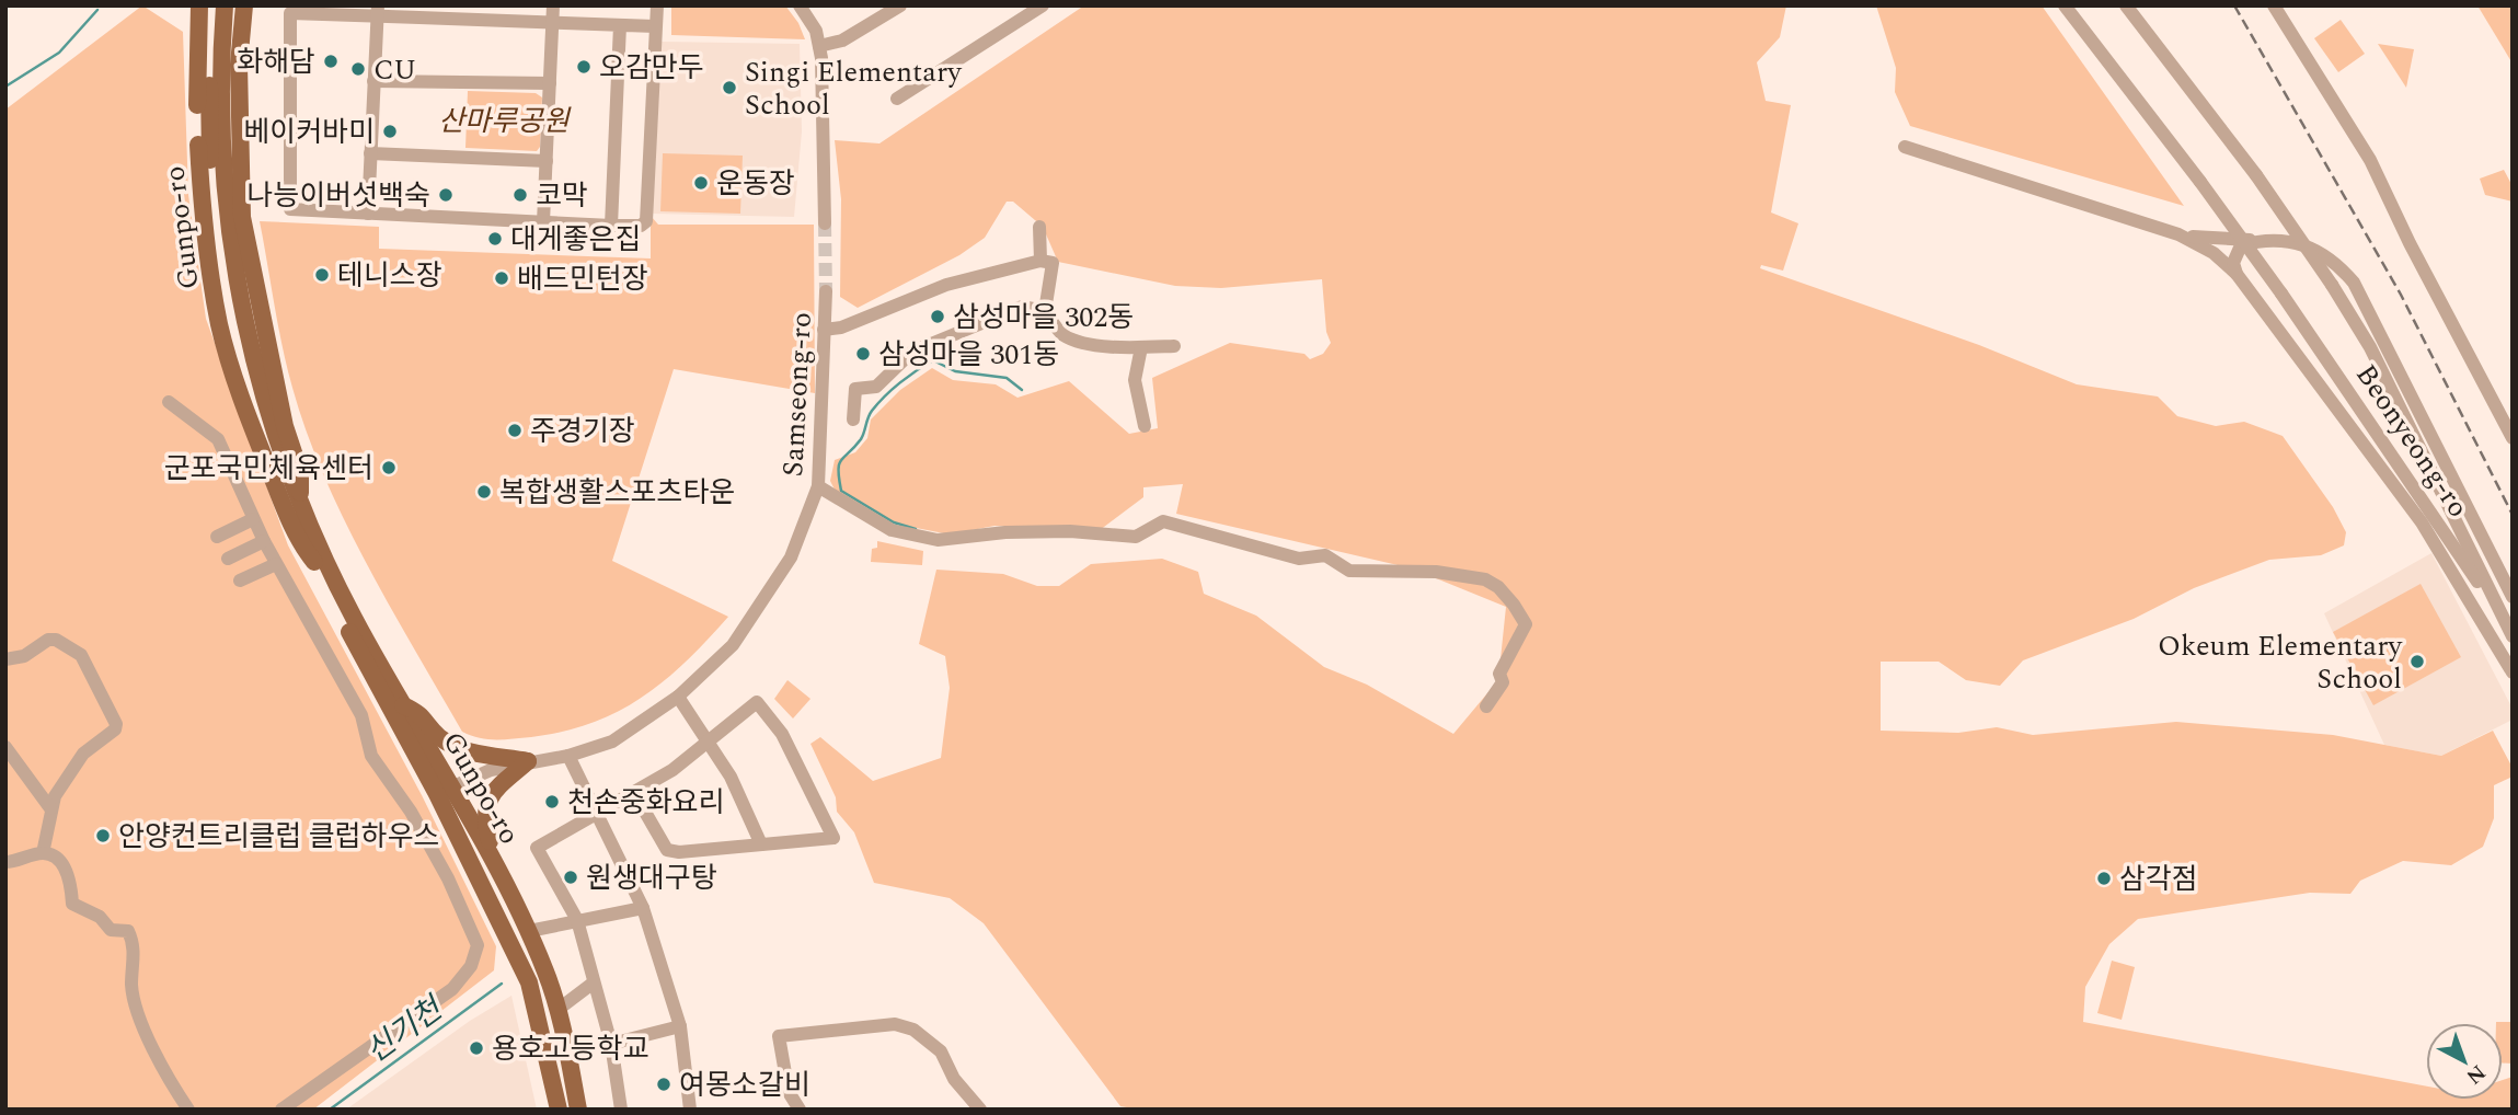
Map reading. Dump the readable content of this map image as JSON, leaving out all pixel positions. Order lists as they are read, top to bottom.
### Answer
{
  "streets": {
    "main road": ["Gunpo-ro"],
    "street": ["Samseong-ro", "Beonyeong-ro"]
  },
  "crossings": [
    ["Gunpo-ro", "Samseong-ro"]
  ],
  "water": ["신기천"],
  "parks": ["산마루공원"],
  "places": [
    "화해담",
    "오감만두",
    "CU",
    "Singi Elementary School",
    "베이커바미",
    "운동장",
    "나능이버섯백숙",
    "코막",
    "대게좋은집",
    "테니스장",
    "배드민턴장",
    "삼성마을 302동",
    "삼성마을 301동",
    "주경기장",
    "군포국민체육센터",
    "복합생활스포츠타운",
    "Okeum Elementary School",
    "천손중화요리",
    "안양컨트리클럽 클럽하우스",
    "원생대구탕",
    "삼각점",
    "용호고등학교",
    "여몽소갈비"
  ],
  "north": "bottom right"
}
